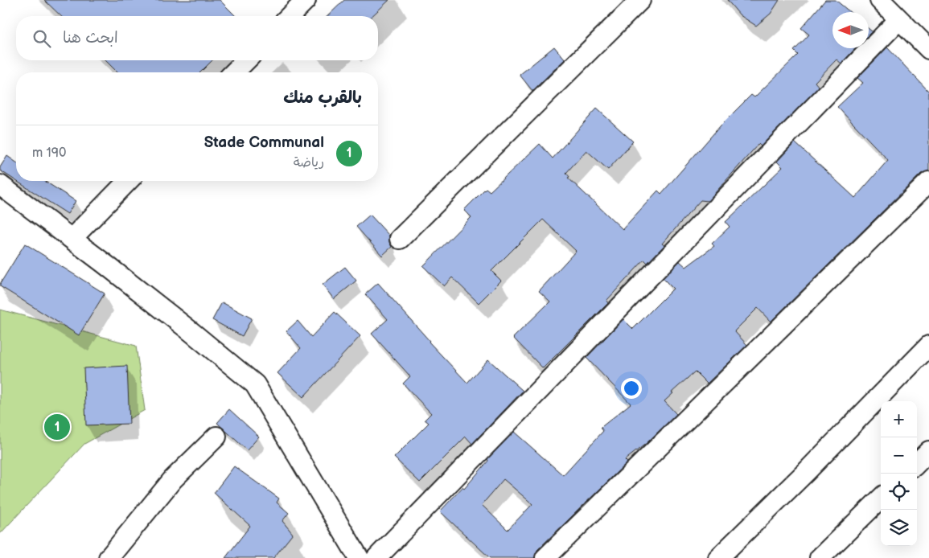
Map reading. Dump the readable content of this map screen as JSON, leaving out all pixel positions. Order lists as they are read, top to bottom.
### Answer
{
  "north": "left",
  "page": {
    "search": "ابحث هنا",
    "heading": "بالقرب منك",
    "list": [
      {
        "mark": "1",
        "name": "Stade Communal",
        "note": "رياضة",
        "value": "190 m"
      }
    ],
    "map_buttons": ["+", "−"],
    "pins": "1"
  }
}
